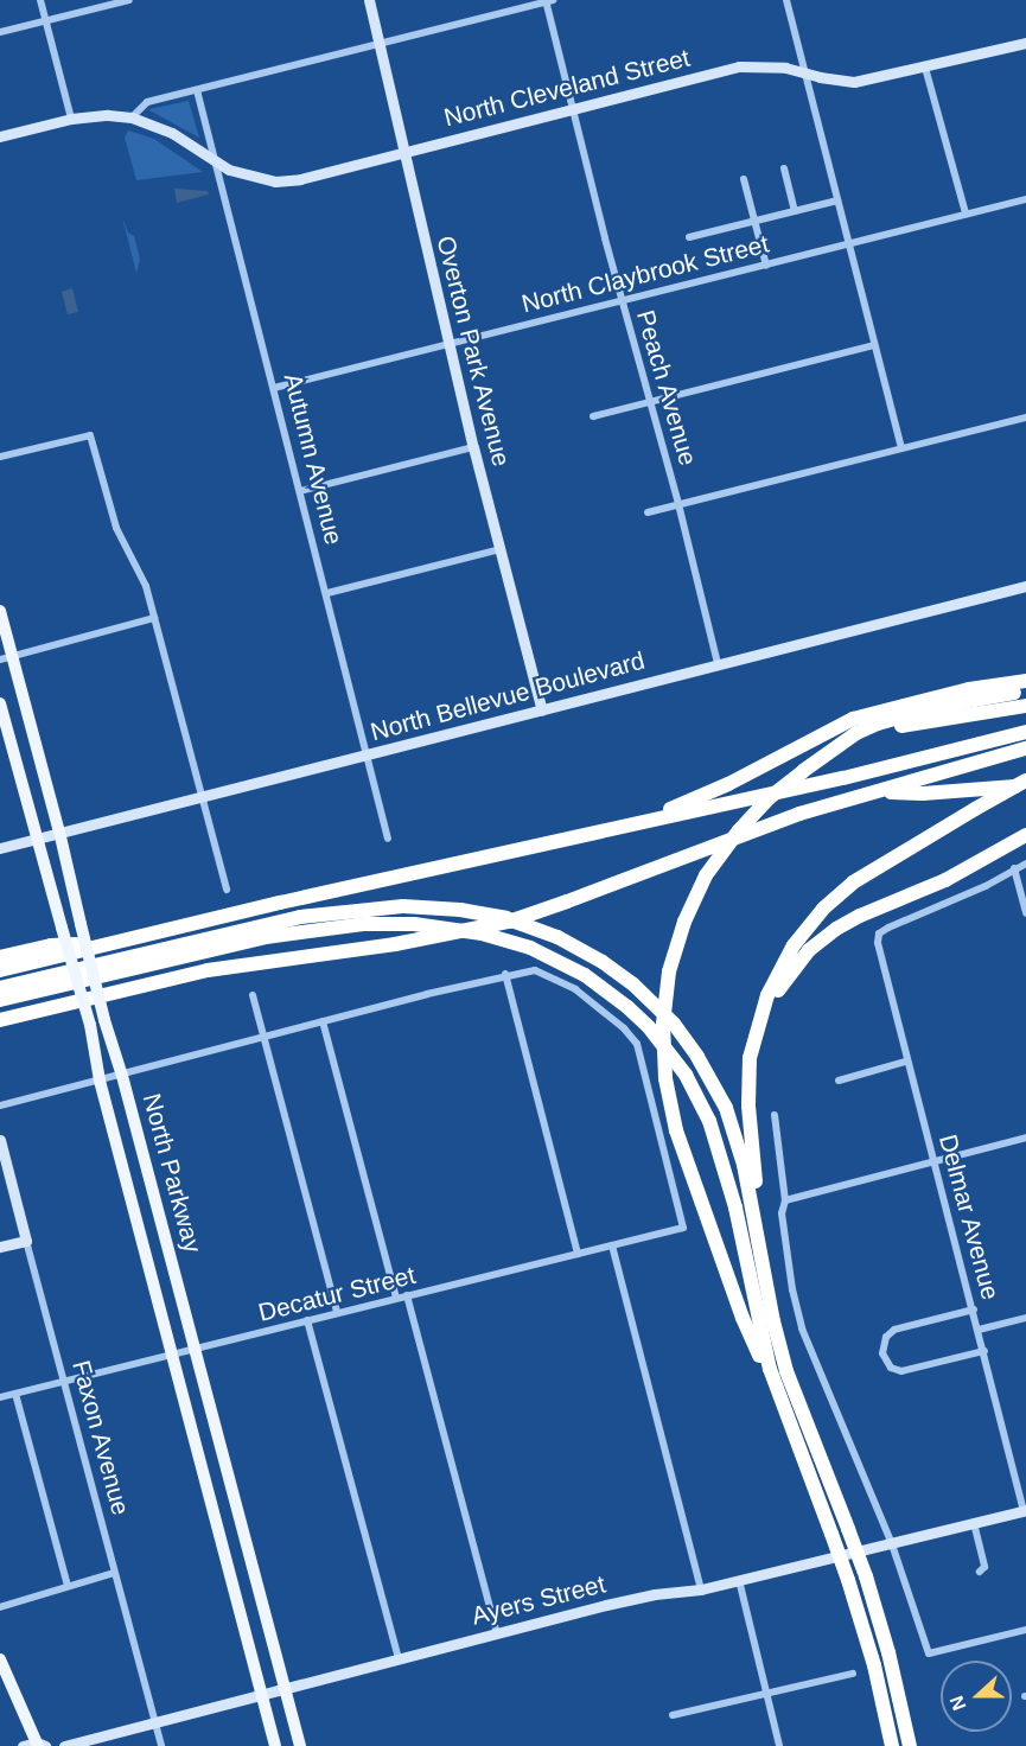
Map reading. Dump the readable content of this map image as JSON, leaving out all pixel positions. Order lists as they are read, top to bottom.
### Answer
{
  "streets": {
    "main road": ["North Parkway"],
    "street": [
      "North Cleveland Street",
      "North Claybrook Street",
      "Overton Park Avenue",
      "Peach Avenue",
      "Autumn Avenue",
      "North Bellevue Boulevard",
      "Delmar Avenue",
      "Decatur Street",
      "Faxon Avenue",
      "Ayers Street"
    ]
  },
  "crossings": [
    ["North Cleveland Street", "Overton Park Avenue"],
    ["North Cleveland Street", "Peach Avenue"],
    ["North Cleveland Street", "Autumn Avenue"],
    ["North Claybrook Street", "Overton Park Avenue"],
    ["North Claybrook Street", "Peach Avenue"],
    ["North Claybrook Street", "Autumn Avenue"],
    ["Overton Park Avenue", "North Bellevue Boulevard"],
    ["Peach Avenue", "North Bellevue Boulevard"],
    ["Autumn Avenue", "North Bellevue Boulevard"],
    ["North Bellevue Boulevard", "North Parkway"],
    ["North Parkway", "Decatur Street"],
    ["North Parkway", "Ayers Street"],
    ["Delmar Avenue", "Ayers Street"],
    ["Decatur Street", "Faxon Avenue"],
    ["Faxon Avenue", "Ayers Street"]
  ],
  "north": "left"
}
